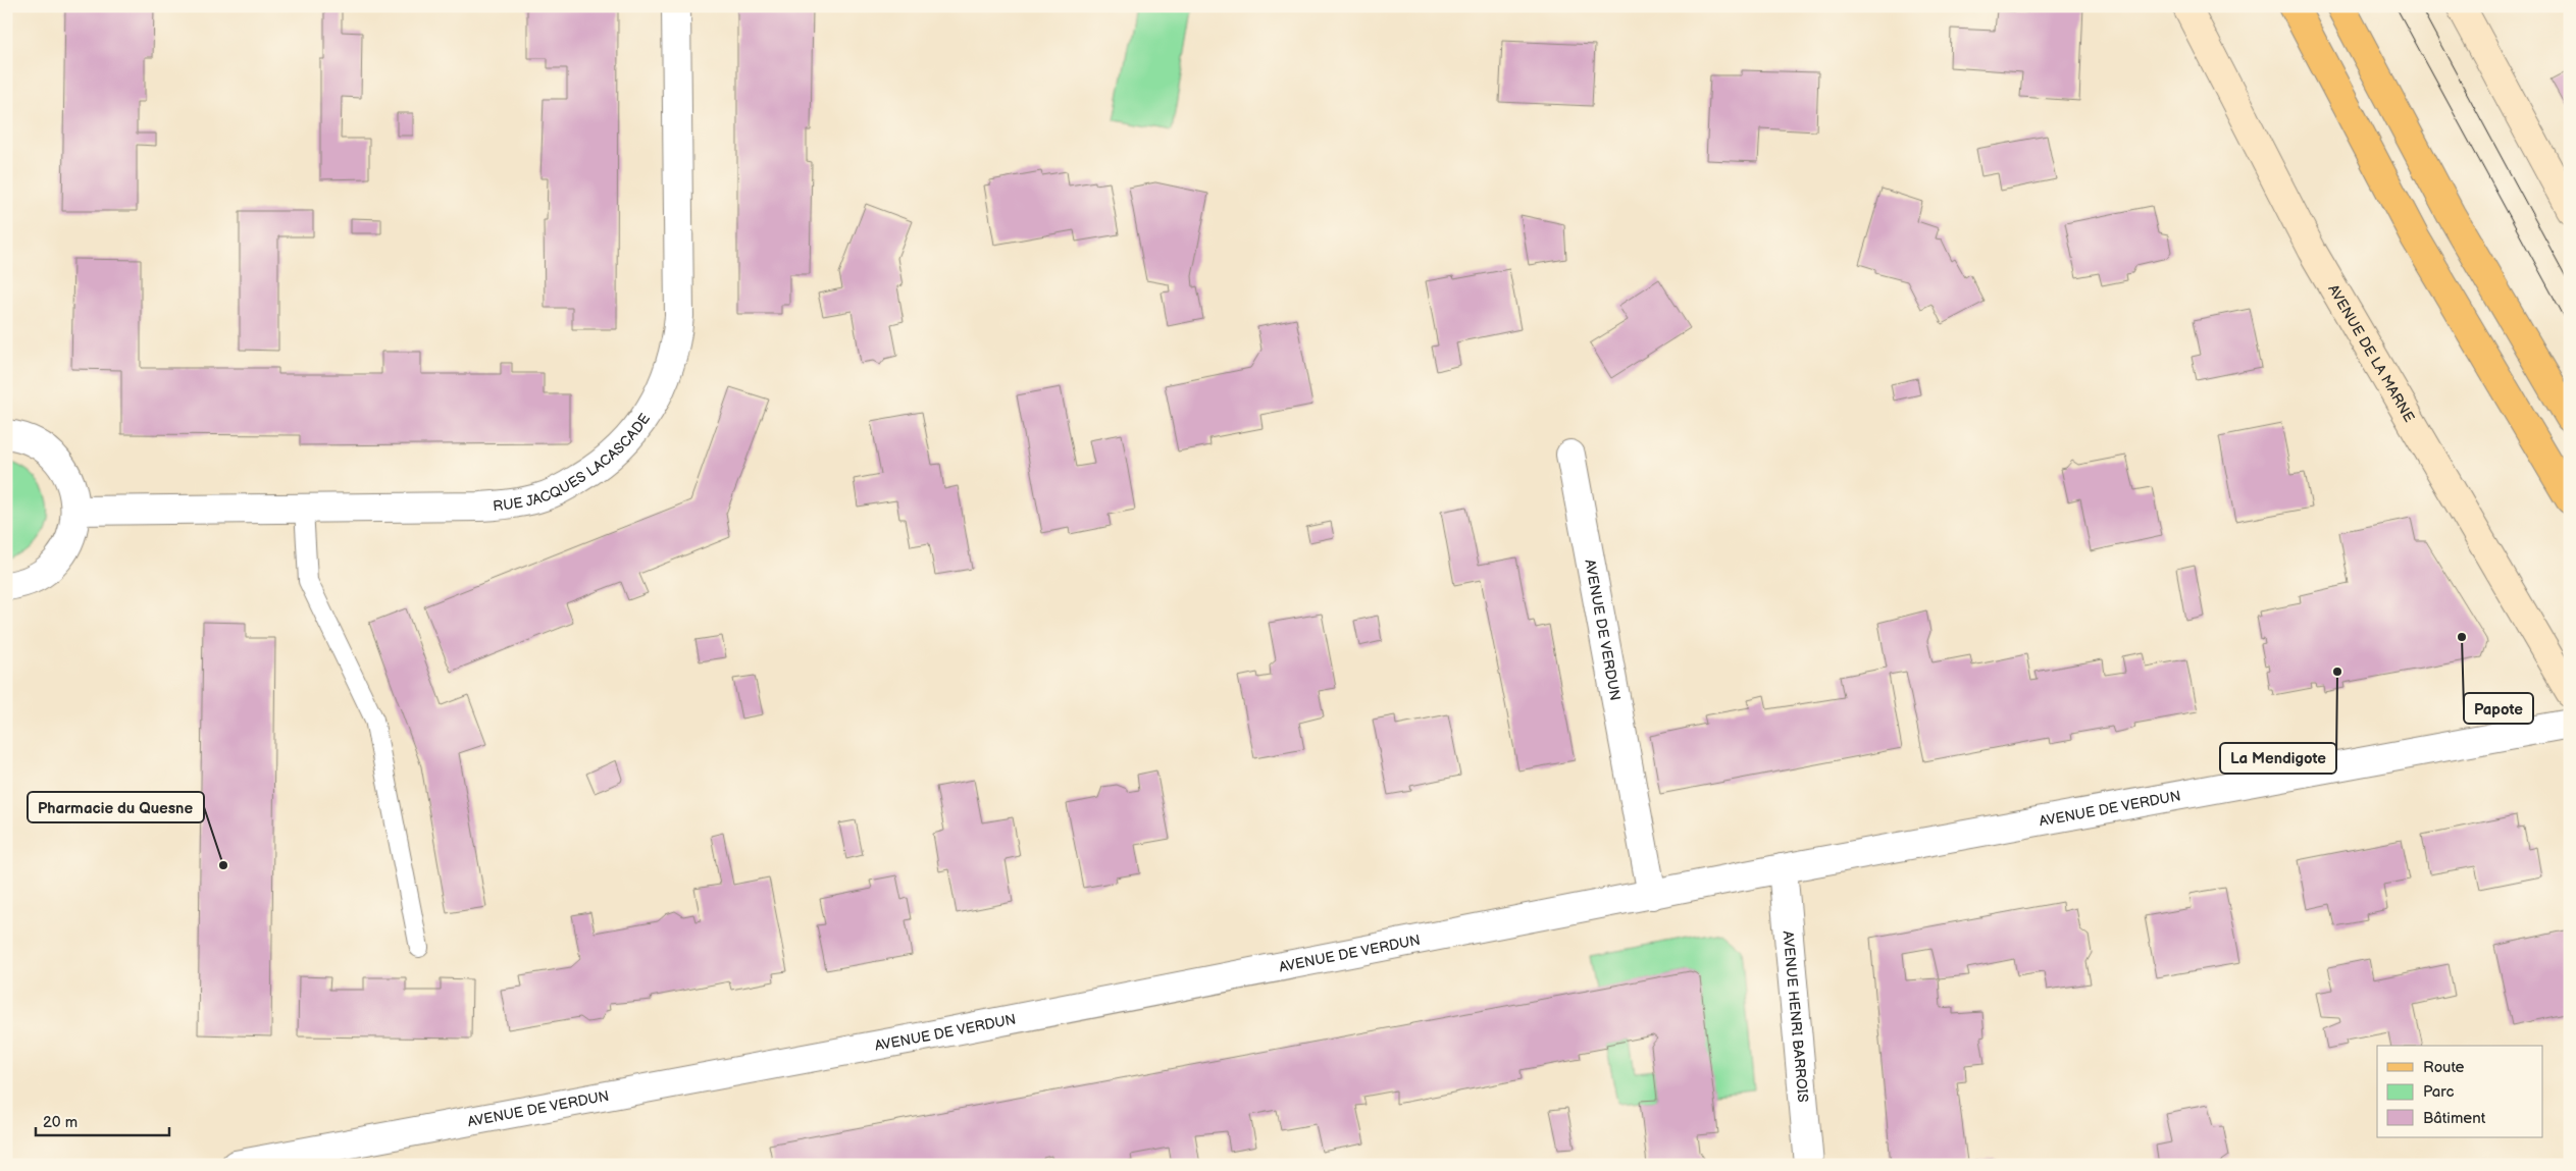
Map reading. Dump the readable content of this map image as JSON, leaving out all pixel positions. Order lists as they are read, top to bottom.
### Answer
{
  "streets": {
    "street": [
      "AVENUE DE LA MARNE",
      "RUE JACQUES LACASCADE",
      "AVENUE DE VERDUN",
      "AVENUE HENRI BARROIS"
    ]
  },
  "crossings": [
    ["AVENUE DE VERDUN", "AVENUE HENRI BARROIS"]
  ],
  "places": ["Papote", "La Mendigote", "Pharmacie du Quesne"],
  "legend": ["Route", "Parc", "Bâtiment"],
  "scale_bar": "20 m"
}
